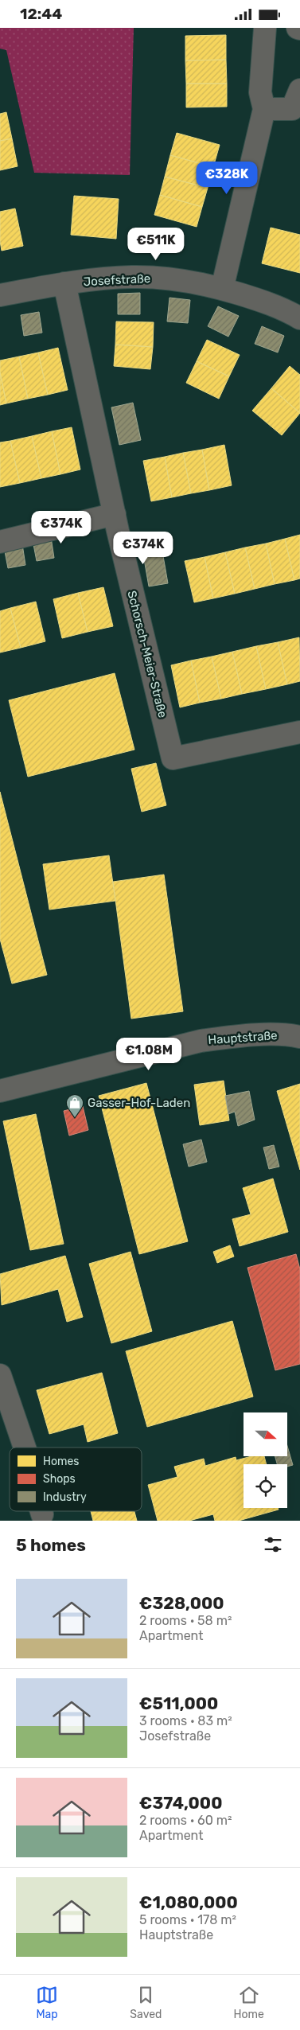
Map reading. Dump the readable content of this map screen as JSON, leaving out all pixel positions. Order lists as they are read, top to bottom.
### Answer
{
  "streets": {
    "street": ["Josefstraße", "Schorsch-Meier-Straße", "Hauptstraße"]
  },
  "crossings": [
    ["Josefstraße", "Schorsch-Meier-Straße"]
  ],
  "places": {
    "shop": ["Gasser-Hof-Laden"]
  },
  "legend": ["Homes", "Shops", "Industry"],
  "north": "right",
  "page": {
    "status": "12:44",
    "price": [
      "€328K",
      "€511K",
      "€374K",
      "€374K",
      "€1.08M"
    ],
    "heading": "5 homes",
    "list": [
      {
        "name": "€328,000",
        "note": "2 rooms · 58 m² · Apartment"
      },
      {
        "name": "€511,000",
        "note": "3 rooms · 83 m² · Josefstraße"
      },
      {
        "name": "€374,000",
        "note": "2 rooms · 60 m² · Apartment"
      },
      {
        "name": "€1,080,000",
        "note": "5 rooms · 178 m² · Hauptstraße"
      }
    ],
    "tabs": ["Map", "Saved", "Home"]
  }
}
